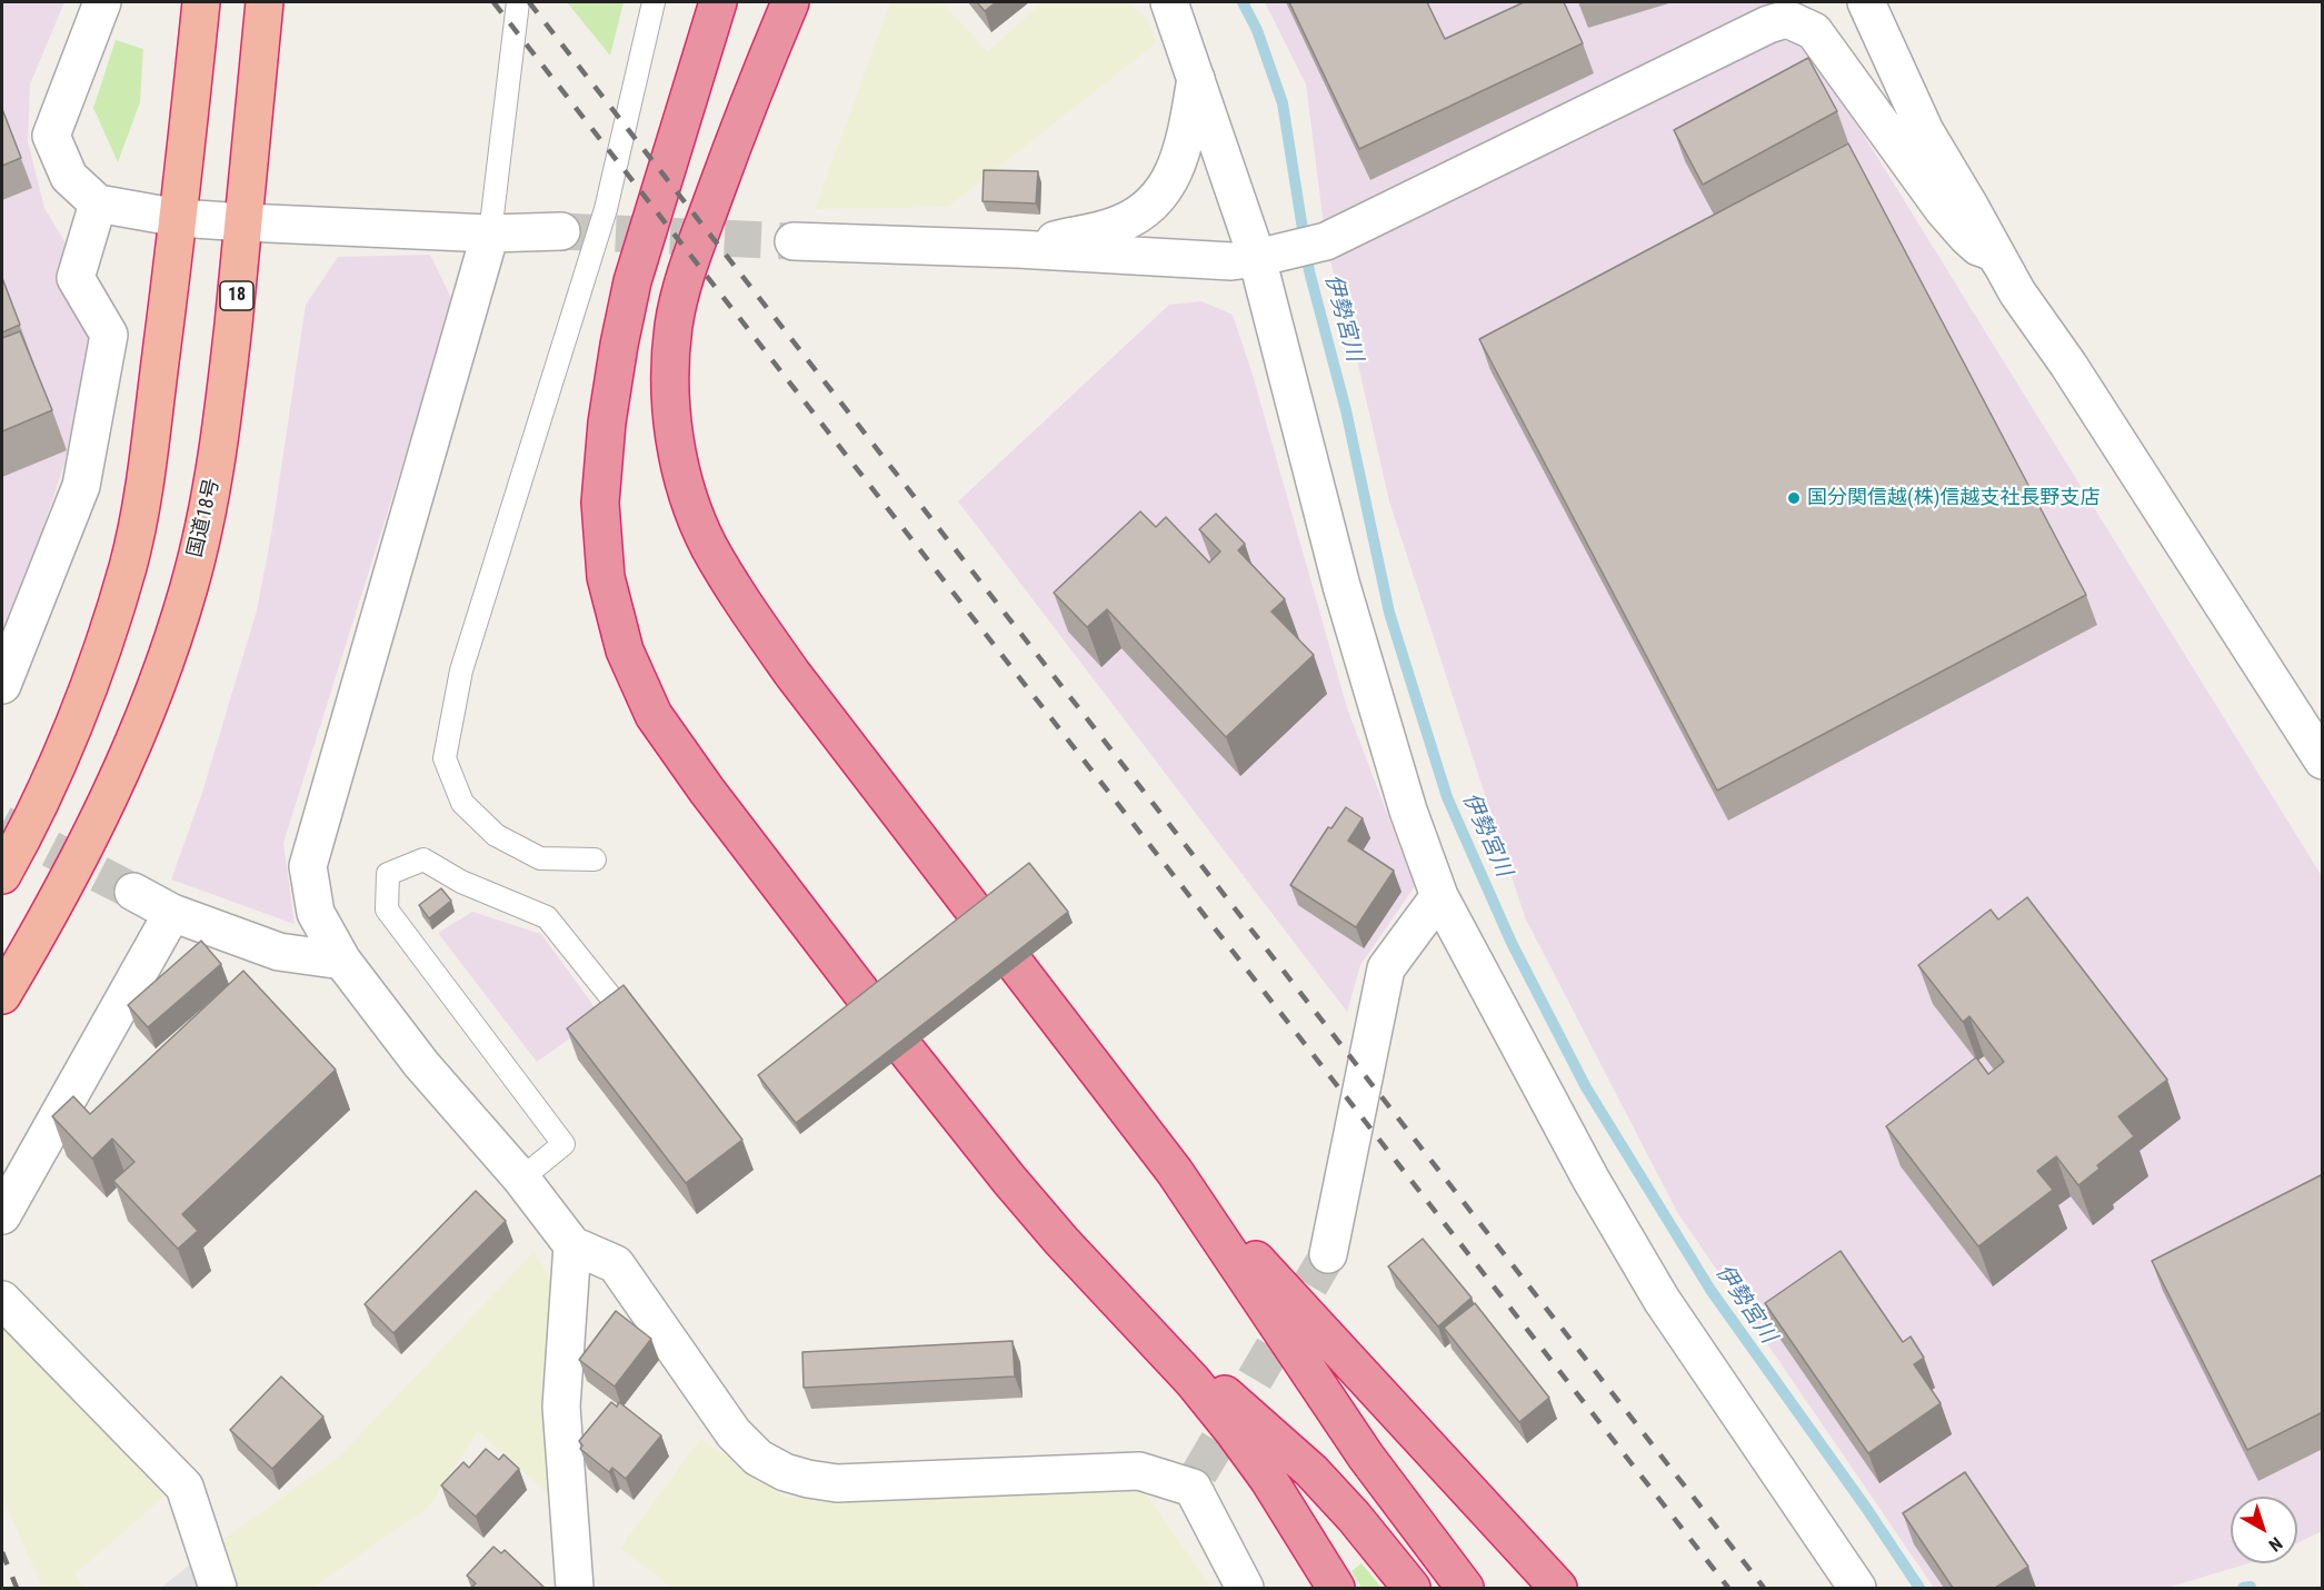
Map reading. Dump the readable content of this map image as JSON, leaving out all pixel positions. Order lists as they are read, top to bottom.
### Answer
{
  "streets": {
    "highway": ["18", "国道18号"]
  },
  "water": ["伊勢宮川"],
  "places": ["国分関信越(株)信越支社長野支店"],
  "north": "bottom right"
}
